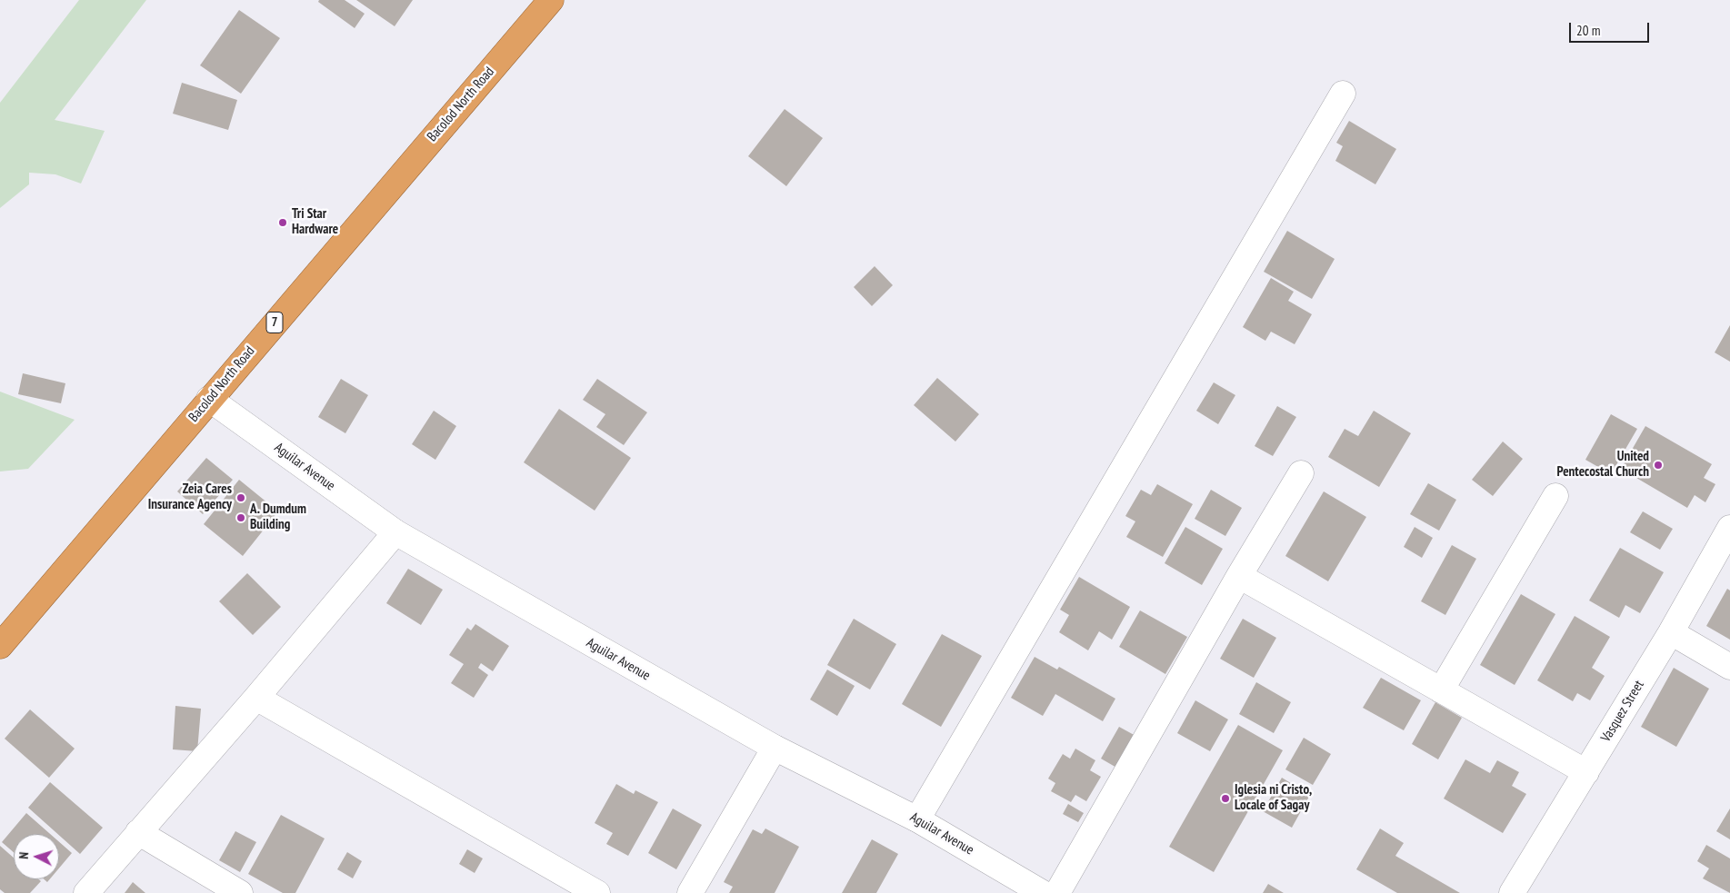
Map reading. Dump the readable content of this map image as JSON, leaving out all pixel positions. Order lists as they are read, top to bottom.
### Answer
{
  "streets": {
    "highway": ["Bacolod North Road", "7"],
    "street": ["Aguilar Avenue", "Vasquez Street"]
  },
  "crossings": [
    ["Bacolod North Road", "Aguilar Avenue"]
  ],
  "places": [
    "Tri Star Hardware",
    "United Pentecostal Church",
    "Zeia Cares Insurance Agency",
    "A. Dumdum Building",
    "Iglesia ni Cristo, Locale of Sagay"
  ],
  "scale_bar": "20 m",
  "north": "left"
}
